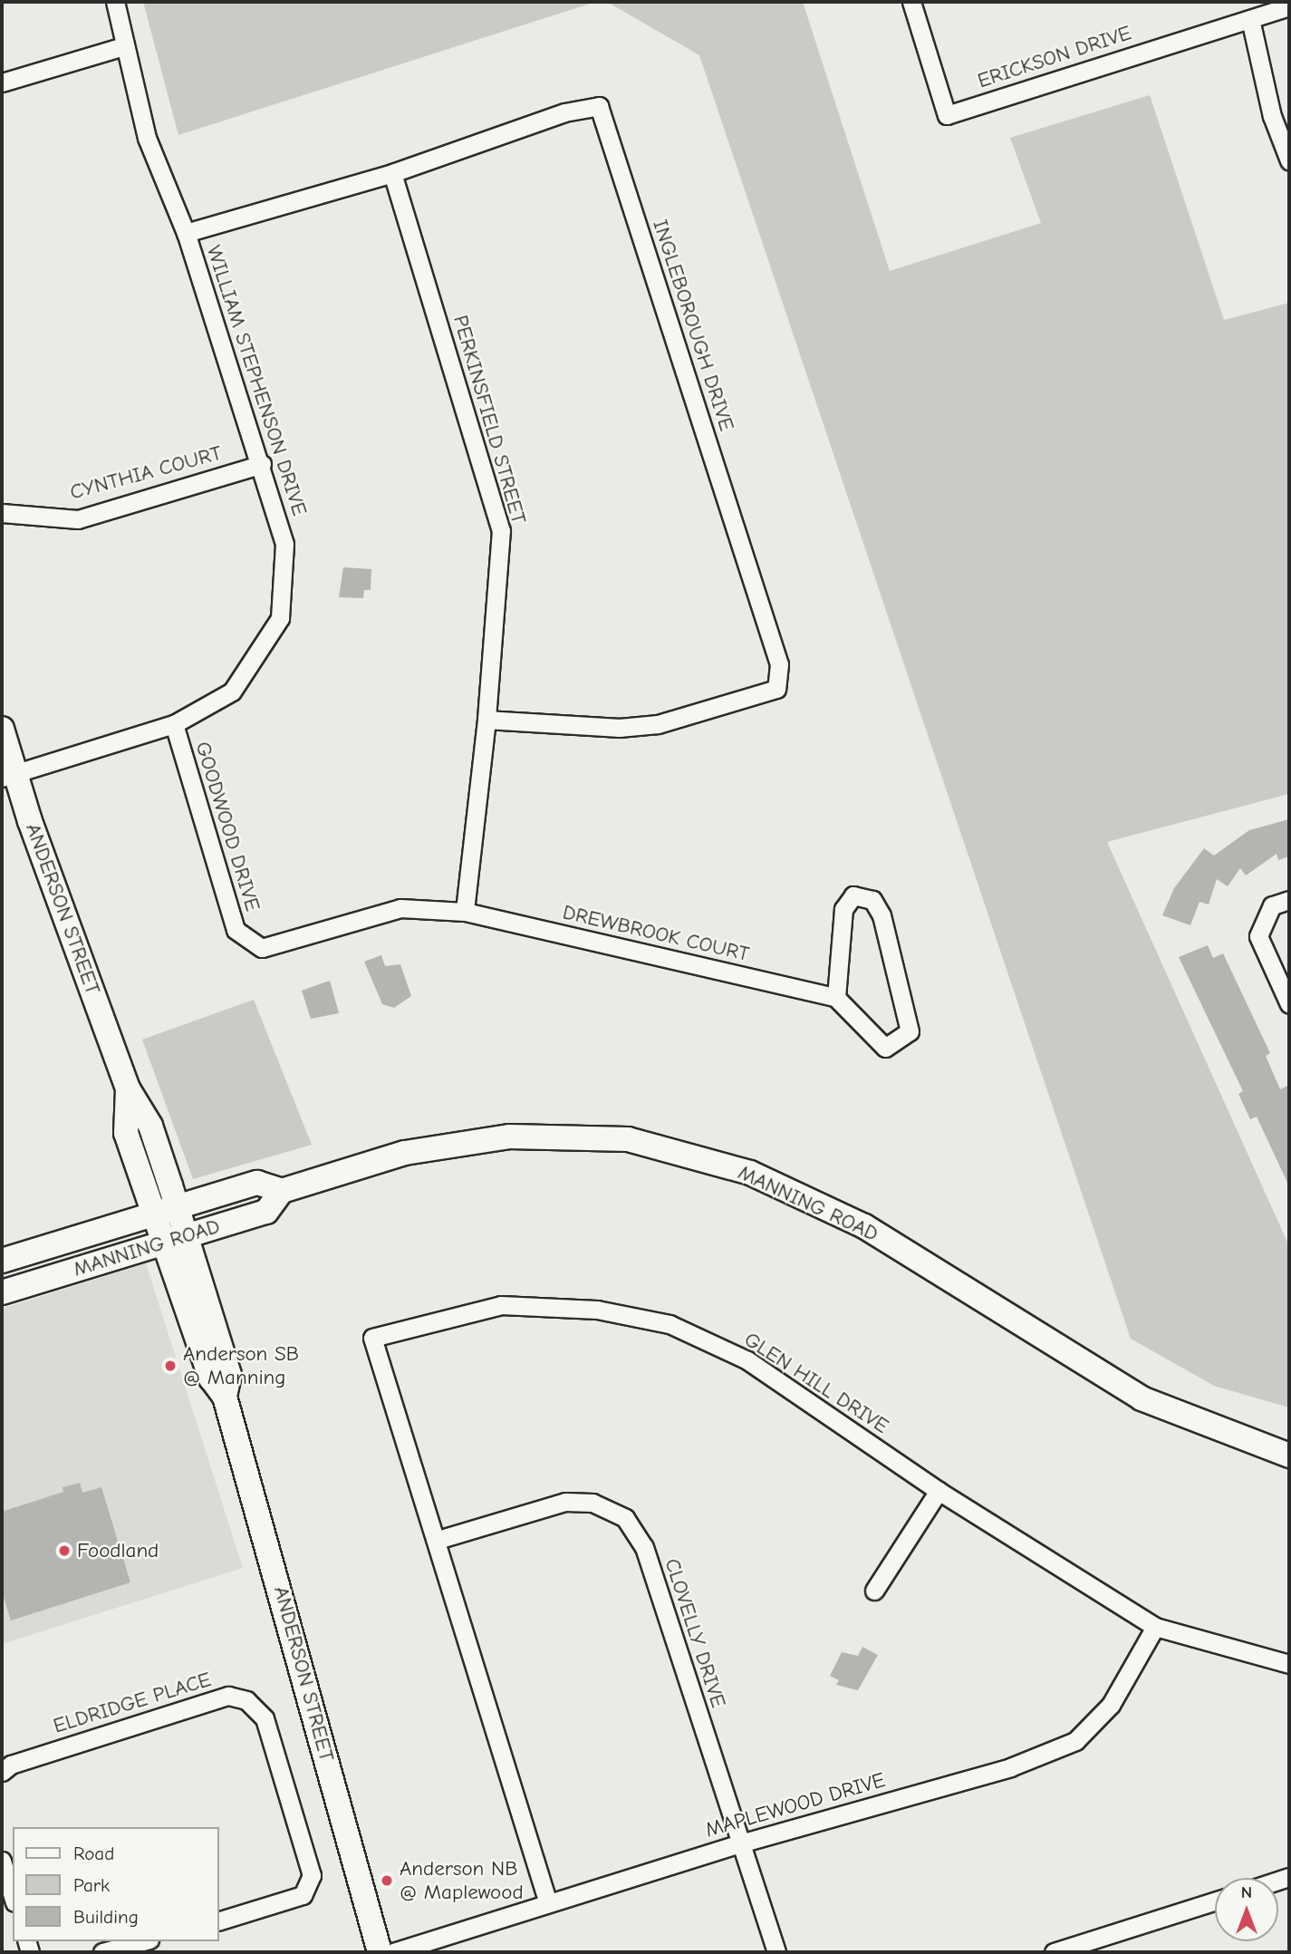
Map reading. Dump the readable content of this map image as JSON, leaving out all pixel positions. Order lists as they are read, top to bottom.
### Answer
{
  "streets": {
    "main road": ["ANDERSON STREET", "MANNING ROAD"],
    "street": [
      "ERICKSON DRIVE",
      "INGLEBOROUGH DRIVE",
      "WILLIAM STEPHENSON DRIVE",
      "PERKINSFIELD STREET",
      "CYNTHIA COURT",
      "GOODWOOD DRIVE",
      "DREWBROOK COURT",
      "GLEN HILL DRIVE",
      "CLOVELLY DRIVE",
      "ELDRIDGE PLACE",
      "MAPLEWOOD DRIVE"
    ]
  },
  "crossings": [
    ["INGLEBOROUGH DRIVE", "WILLIAM STEPHENSON DRIVE"],
    ["INGLEBOROUGH DRIVE", "PERKINSFIELD STREET"],
    ["WILLIAM STEPHENSON DRIVE", "CYNTHIA COURT"],
    ["WILLIAM STEPHENSON DRIVE", "GOODWOOD DRIVE"],
    ["WILLIAM STEPHENSON DRIVE", "ANDERSON STREET"],
    ["PERKINSFIELD STREET", "GOODWOOD DRIVE"],
    ["PERKINSFIELD STREET", "DREWBROOK COURT"],
    ["GOODWOOD DRIVE", "DREWBROOK COURT"],
    ["ANDERSON STREET", "MANNING ROAD"],
    ["GLEN HILL DRIVE", "CLOVELLY DRIVE"],
    ["GLEN HILL DRIVE", "MAPLEWOOD DRIVE"],
    ["CLOVELLY DRIVE", "MAPLEWOOD DRIVE"]
  ],
  "places": ["Anderson SB @ Manning", "Foodland", "Anderson NB @ Maplewood"],
  "legend": ["Road", "Park", "Building"],
  "north": "top"
}
